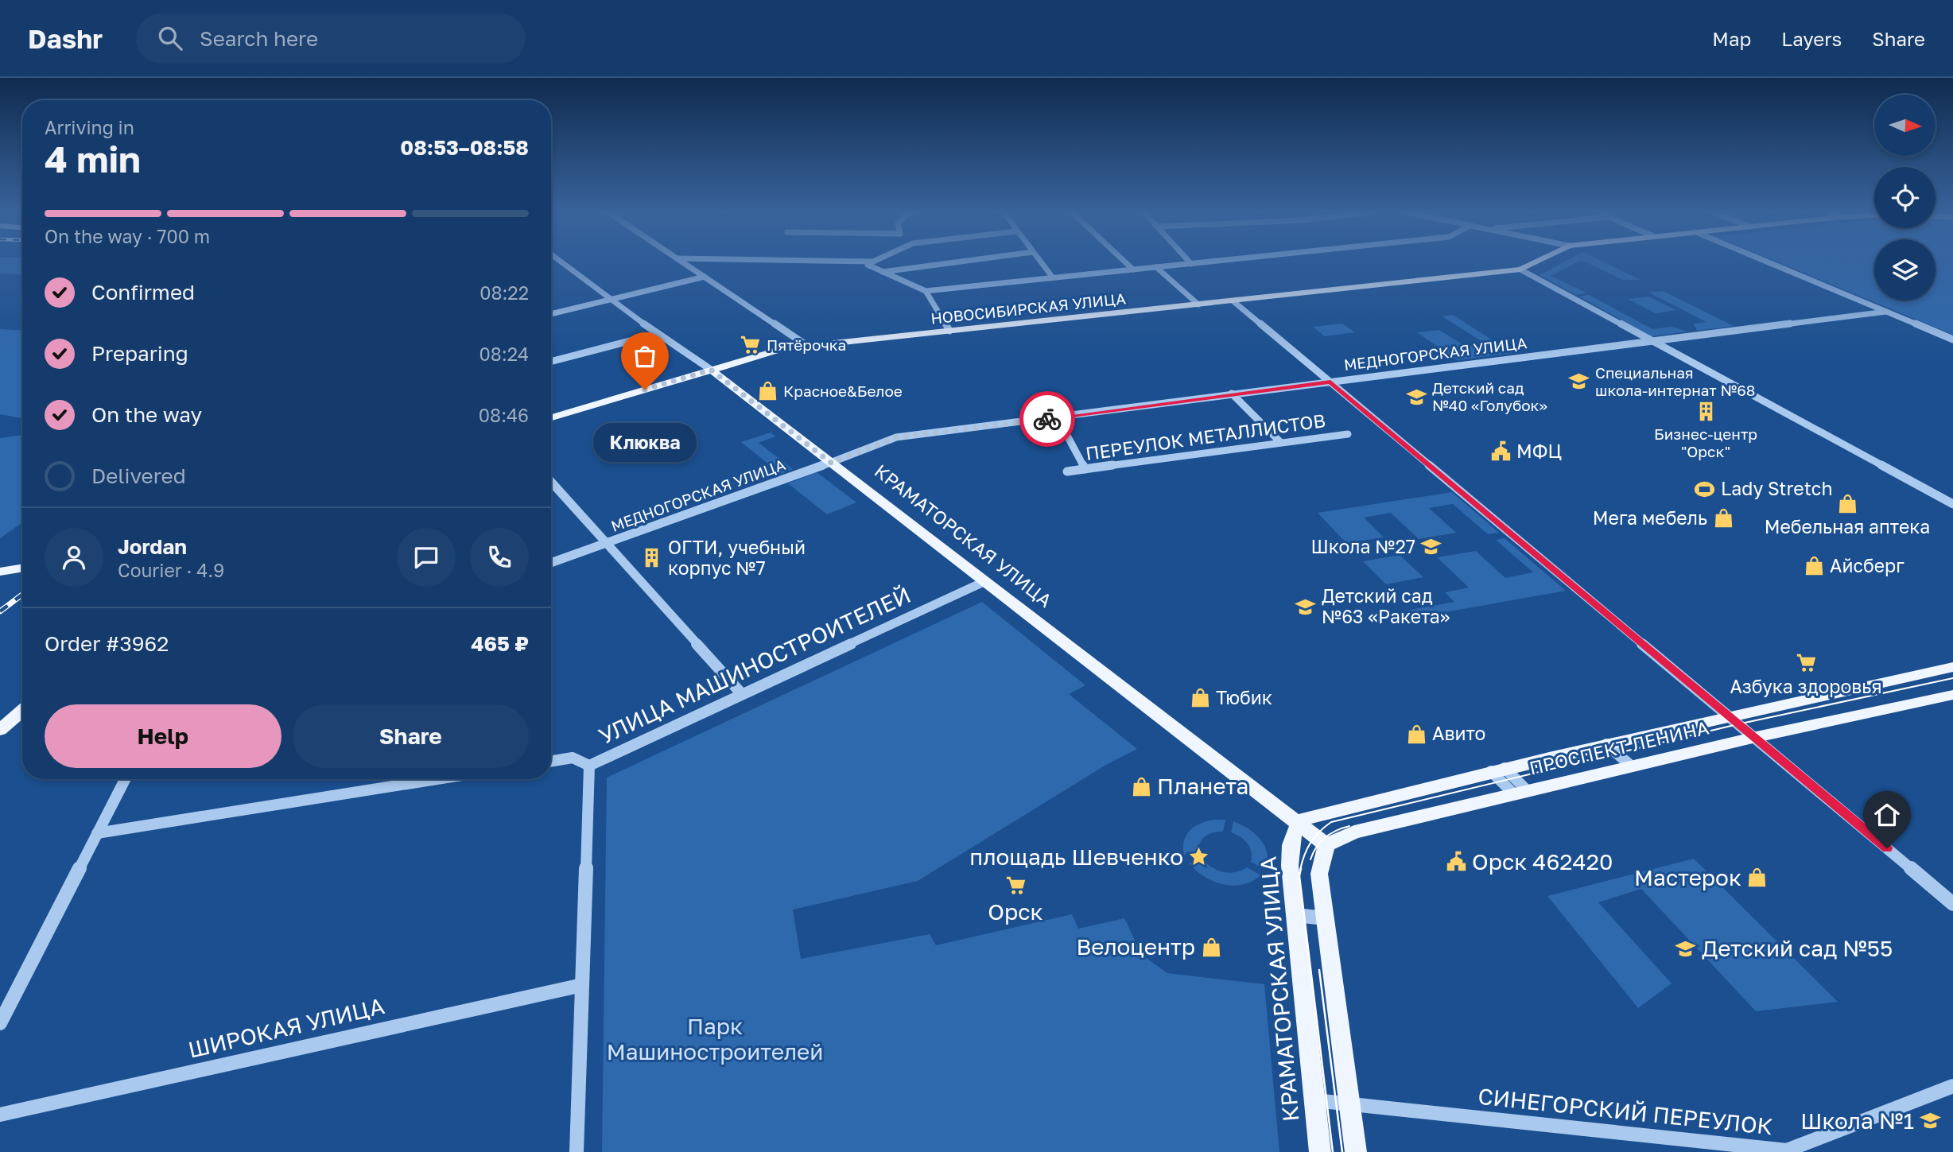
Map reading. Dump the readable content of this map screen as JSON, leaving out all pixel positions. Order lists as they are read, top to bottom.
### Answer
{
  "streets": {
    "main road": ["НОВОСИБИРСКАЯ УЛИЦА", "КРАМАТОРСКАЯ УЛИЦА", "ПРОСПЕКТ ЛЕНИНА"],
    "street": [
      "МЕДНОГОРСКАЯ УЛИЦА",
      "ПЕРЕУЛОК МЕТАЛЛИСТОВ",
      "УЛИЦА МАШИНОСТРОИТЕЛЕЙ",
      "ШИРОКАЯ УЛИЦА",
      "СИНЕГОРСКИЙ ПЕРЕУЛОК"
    ]
  },
  "crossings": [
    ["НОВОСИБИРСКАЯ УЛИЦА", "КРАМАТОРСКАЯ УЛИЦА"],
    ["МЕДНОГОРСКАЯ УЛИЦА", "КРАМАТОРСКАЯ УЛИЦА"],
    ["КРАМАТОРСКАЯ УЛИЦА", "УЛИЦА МАШИНОСТРОИТЕЛЕЙ"],
    ["КРАМАТОРСКАЯ УЛИЦА", "ПРОСПЕКТ ЛЕНИНА"],
    ["КРАМАТОРСКАЯ УЛИЦА", "СИНЕГОРСКИЙ ПЕРЕУЛОК"],
    ["УЛИЦА МАШИНОСТРОИТЕЛЕЙ", "ШИРОКАЯ УЛИЦА"]
  ],
  "parks": ["Парк Машиностроителей"],
  "places": {
    "supermarket": ["Пятёрочка", "Азбука здоровья", "Орск"],
    "school or university": [
      "Специальная школа-интернат №68",
      "Детский сад №40 «Голубок»",
      "Школа №27",
      "Детский сад №63 «Ракета»",
      "Детский сад №55",
      "Школа №1"
    ],
    "other": ["Клюква"],
    "shop": [
      "Красное&Белое",
      "Мебельная аптека",
      "Мега мебель",
      "Айсберг",
      "Тюбик",
      "Авито",
      "Планета",
      "Мастерок",
      "Велоцентр"
    ],
    "building": ["Бизнес-центр \"Орск\"", "ОГТИ, учебный корпус №7"],
    "public building": ["МФЦ", "Орск 462420"],
    "sports": ["Lady Stretch"],
    "place": ["площадь Шевченко"]
  },
  "north": "right",
  "page": {
    "header": "Dashr",
    "search": "Search here",
    "nav": ["Map", "Layers", "Share"],
    "heading": ["4 min", "Arriving in", "08:53–08:58"],
    "panel": [
      "Jordan",
      "Courier · 4.9",
      "Order #3962",
      "465 ₽"
    ],
    "bar": "On the way · 700 m",
    "list": [
      ["Confirmed", "08:22"],
      ["Preparing", "08:24"],
      ["On the way", "08:46"],
      "Delivered"
    ],
    "bubble": "Клюква",
    "buttons": ["Help", "Share"]
  }
}
